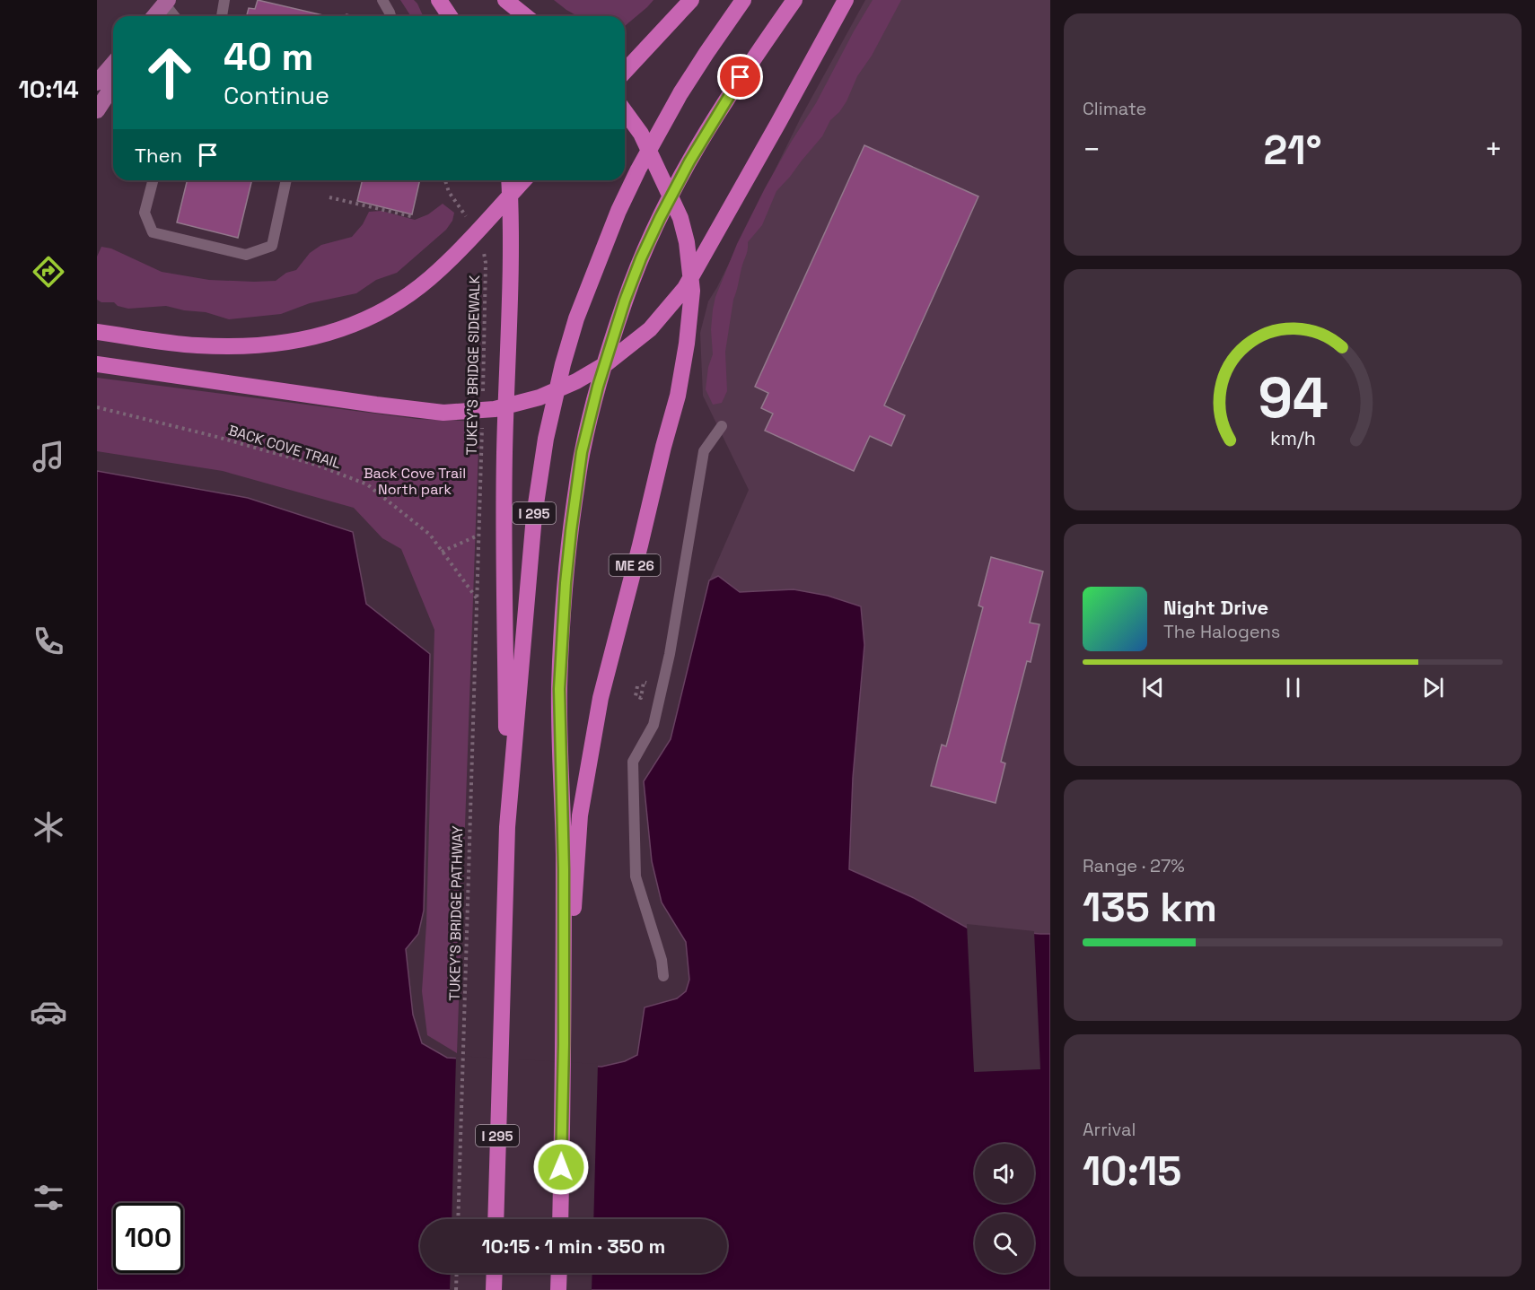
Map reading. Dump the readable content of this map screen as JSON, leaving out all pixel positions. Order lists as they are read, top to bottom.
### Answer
{
  "streets": {
    "highway": ["I 295", "ME 26"],
    "path": ["TUKEY'S BRIDGE SIDEWALK", "BACK COVE TRAIL", "TUKEY'S BRIDGE PATHWAY"]
  },
  "crossings": [
    ["TUKEY'S BRIDGE SIDEWALK", "BACK COVE TRAIL"],
    ["TUKEY'S BRIDGE SIDEWALK", "TUKEY'S BRIDGE PATHWAY"],
    ["BACK COVE TRAIL", "TUKEY'S BRIDGE PATHWAY"],
    ["I 295", "ME 26"]
  ],
  "parks": ["Back Cove Trail North park"],
  "page": {
    "tabs": "10:14",
    "tile": [
      "Climate",
      ["Range · 27%", "135 km"],
      ["Arrival", "10:15"]
    ],
    "turn": ["40 m", "Continue"],
    "heat": ["−", "21°", "+"],
    "then": "Then",
    "song": ["Night Drive", "The Halogens"],
    "limit": "100",
    "trip": "10:15 · 1 min · 350 m",
    "gauge": ["94", "km/h"]
  }
}
